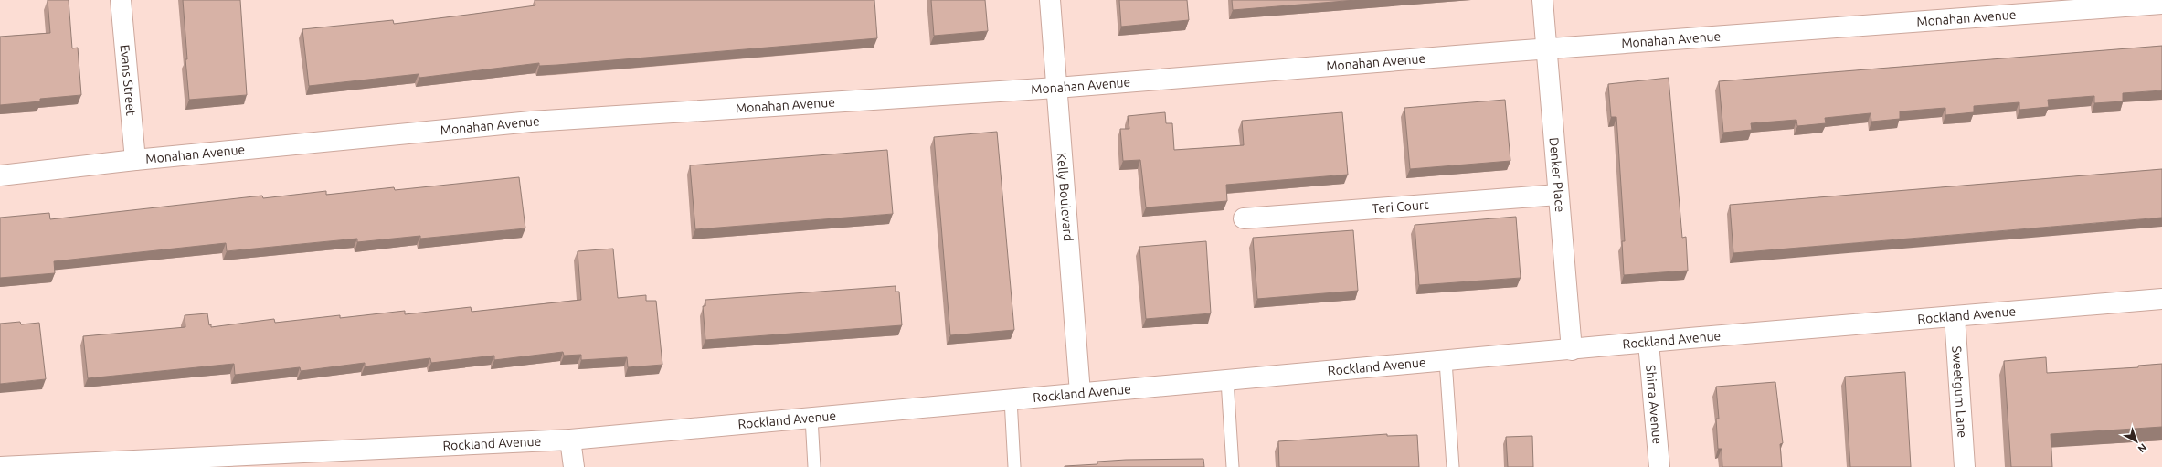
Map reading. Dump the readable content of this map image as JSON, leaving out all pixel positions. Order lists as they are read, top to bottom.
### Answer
{
  "streets": {
    "street": [
      "Monahan Avenue",
      "Evans Street",
      "Denker Place",
      "Kelly Boulevard",
      "Teri Court",
      "Rockland Avenue",
      "Sweetgum Lane",
      "Shirra Avenue"
    ]
  },
  "crossings": [
    ["Monahan Avenue", "Evans Street"],
    ["Monahan Avenue", "Denker Place"],
    ["Monahan Avenue", "Kelly Boulevard"],
    ["Denker Place", "Teri Court"],
    ["Denker Place", "Rockland Avenue"],
    ["Kelly Boulevard", "Rockland Avenue"],
    ["Rockland Avenue", "Sweetgum Lane"],
    ["Rockland Avenue", "Shirra Avenue"]
  ],
  "north": "bottom right"
}
